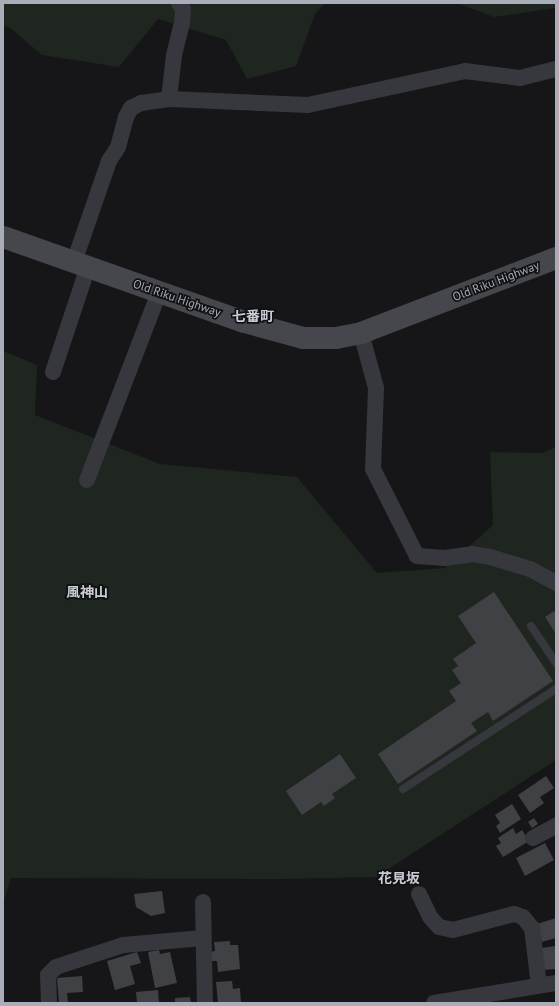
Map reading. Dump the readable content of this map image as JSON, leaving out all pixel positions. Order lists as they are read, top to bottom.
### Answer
{
  "streets": {
    "street": ["Old Riku Highway"]
  },
  "districts": ["七番町", "風神山", "花見坂"]
}
